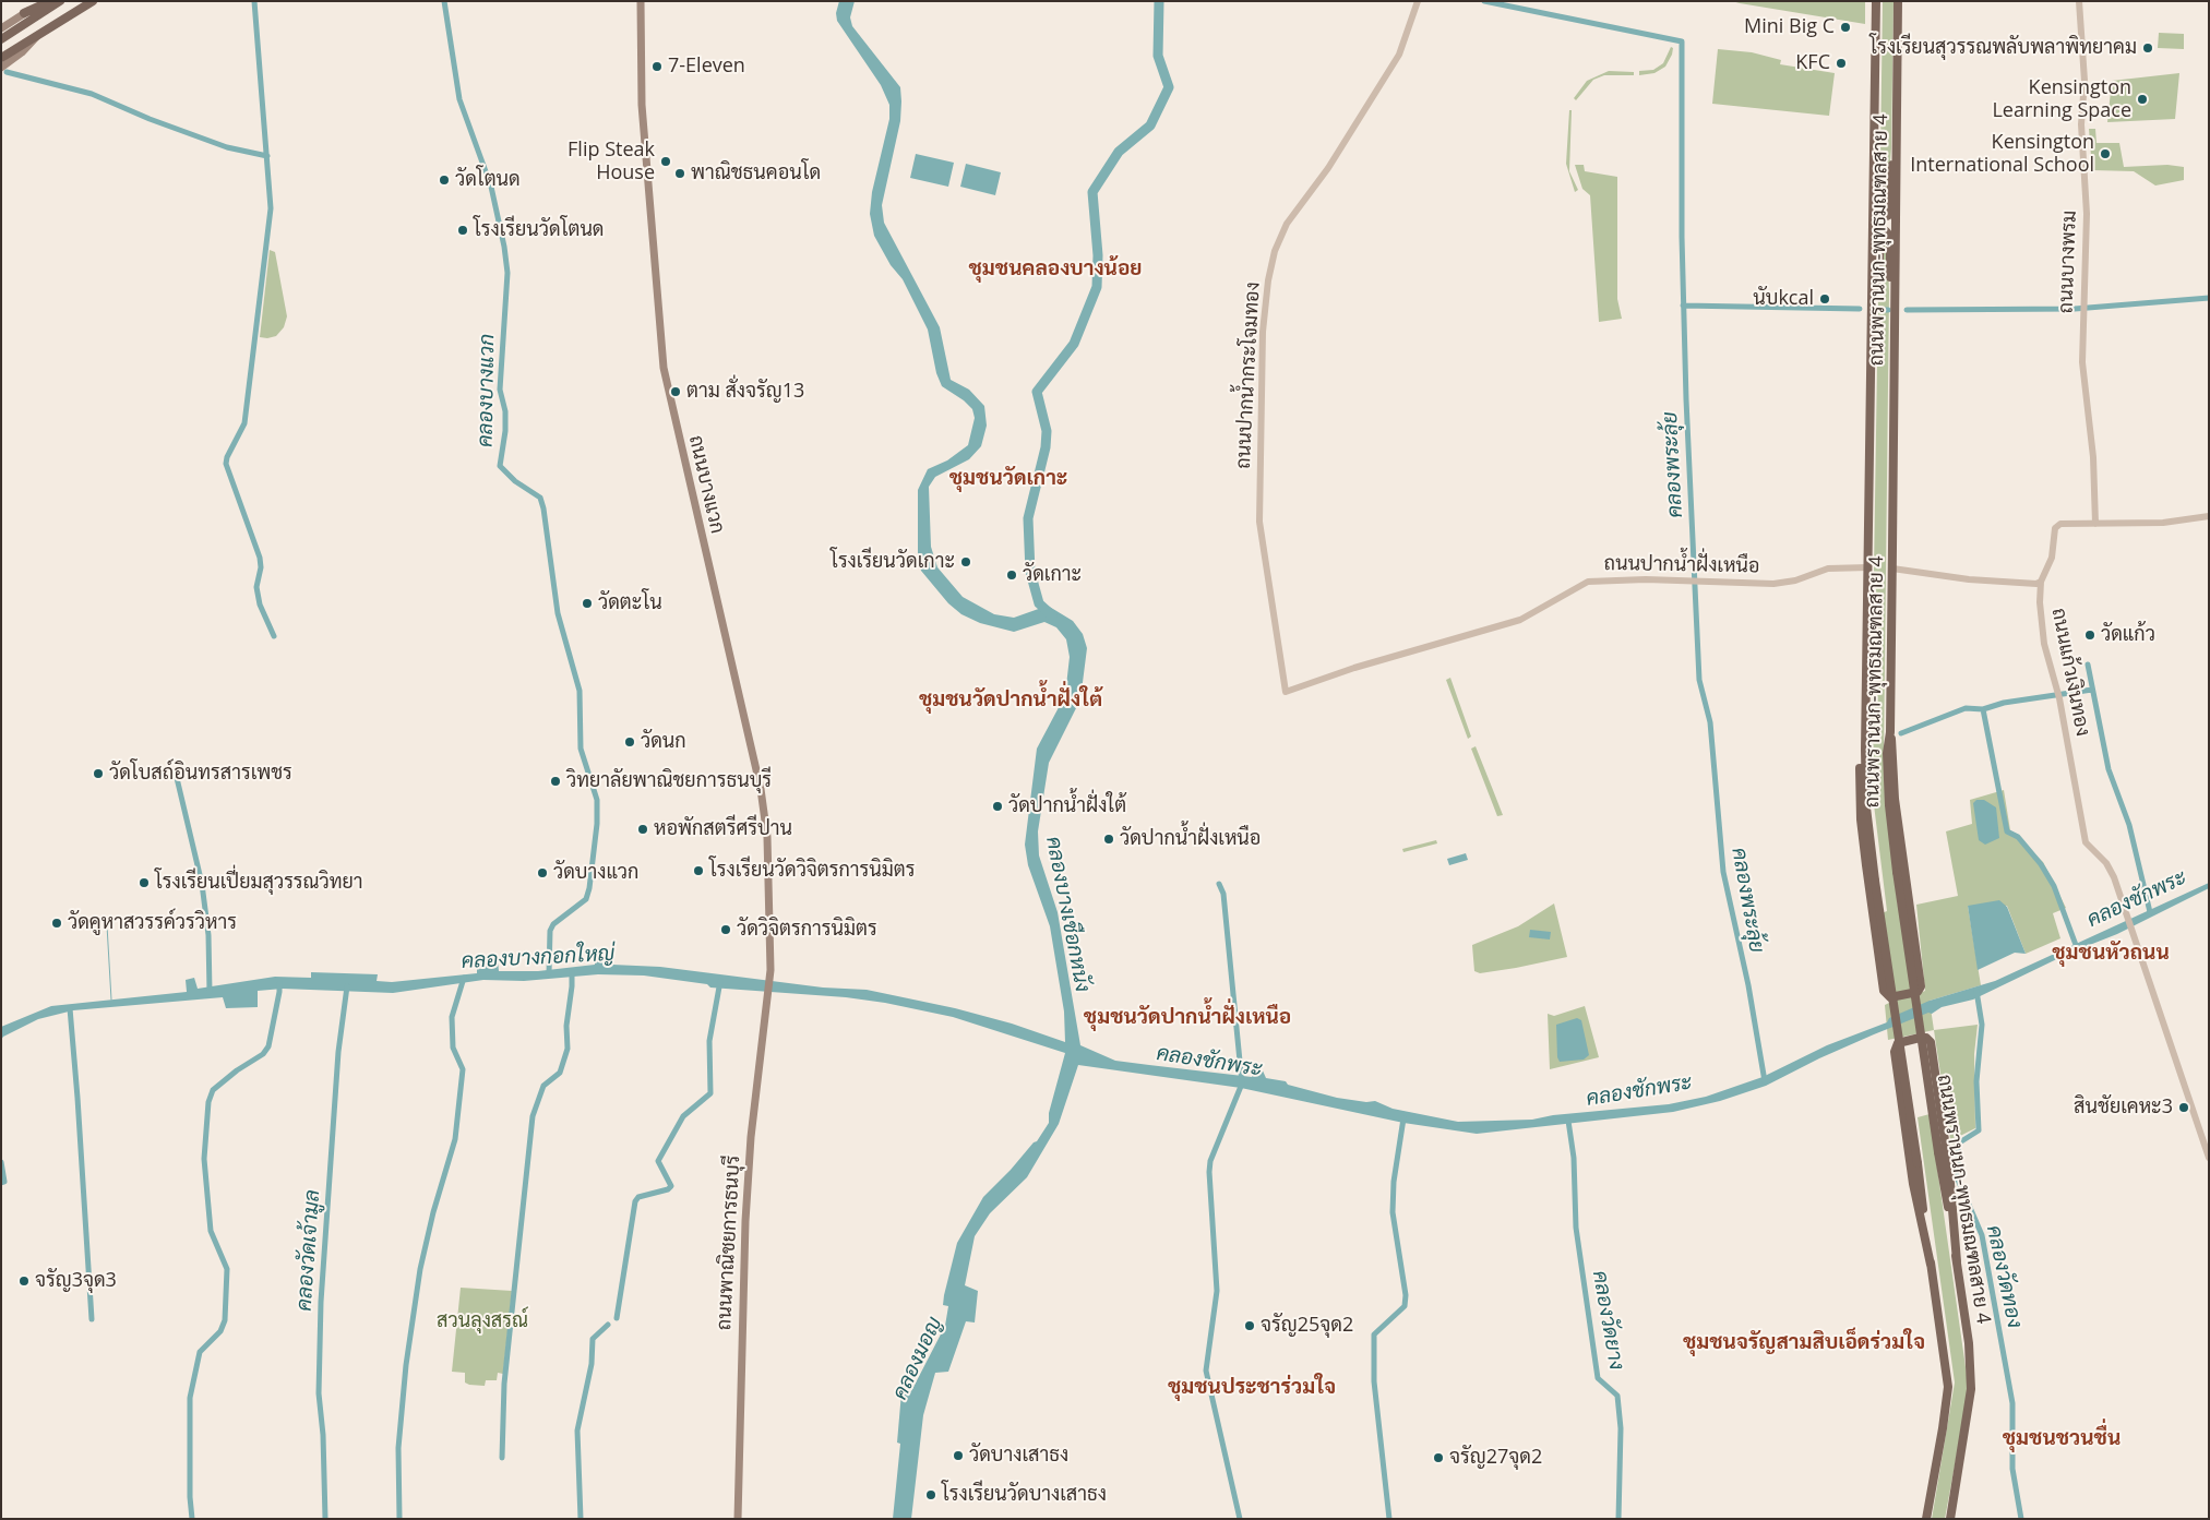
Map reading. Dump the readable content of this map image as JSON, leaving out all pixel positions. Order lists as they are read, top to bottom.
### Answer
{
  "streets": {
    "main road": ["ถนนพรานนก-พุทธมณฑลสาย 4", "ถนนบางแวก", "ถนนพาณิชยการธนบุรี"],
    "street": [
      "ถนนบางพรม",
      "ถนนปากน้ำกระโจมทอง",
      "ถนนปากน้ำฝั่งเหนือ",
      "ถนนแก้วเงินทอง"
    ]
  },
  "crossings": [
    ["ถนนพรานนก-พุทธมณฑลสาย 4", "ถนนปากน้ำฝั่งเหนือ"],
    ["ถนนบางพรม", "ถนนแก้วเงินทอง"],
    ["ถนนปากน้ำกระโจมทอง", "ถนนปากน้ำฝั่งเหนือ"],
    ["ถนนบางแวก", "ถนนพาณิชยการธนบุรี"]
  ],
  "districts": [
    "ชุมชนคลองบางน้อย",
    "ชุมชนวัดเกาะ",
    "ชุมชนวัดปากน้ำฝั่งใต้",
    "ชุมชนหัวถนน",
    "ชุมชนวัดปากน้ำฝั่งเหนือ",
    "ชุมชนจรัญสามสิบเอ็ดร่วมใจ",
    "ชุมชนประชาร่วมใจ",
    "ชุมชนชวนชื่น"
  ],
  "water": [
    "คลองบางแวก",
    "คลองพระลุ้ย",
    "คลองชักพระ",
    "คลองบางเชือกหนัง",
    "คลองบางกอกใหญ่",
    "คลองวัดเจ้ามูล",
    "คลองวัดทอง",
    "คลองวัดยาง",
    "คลองมอญ"
  ],
  "parks": ["สวนลุงสรณ์"],
  "places": [
    "Mini Big C",
    "โรงเรียนสุวรรณพลับพลาพิทยาคม",
    "KFC",
    "7-Eleven",
    "Kensington Learning Space",
    "Kensington International School",
    "Flip Steak House",
    "พาณิชธนคอนโด",
    "วัดโตนด",
    "โรงเรียนวัดโตนด",
    "นับkcal",
    "ตาม สั่งจรัญ13",
    "โรงเรียนวัดเกาะ",
    "วัดเกาะ",
    "วัดตะโน",
    "วัดแก้ว",
    "วัดนก",
    "วัดโบสถ์อินทรสารเพชร",
    "วิทยาลัยพาณิชยการธนบุรี",
    "วัดปากน้ำฝั่งใต้",
    "หอพักสตรีศรีปาน",
    "วัดปากน้ำฝั่งเหนือ",
    "โรงเรียนวัดวิจิตรการนิมิตร",
    "วัดบางแวก",
    "โรงเรียนเปี่ยมสุวรรณวิทยา",
    "วัดคูหาสวรรค์วรวิหาร",
    "วัดวิจิตรการนิมิตร",
    "สินชัยเคหะ3",
    "จรัญ3จุด3",
    "จรัญ25จุด2",
    "วัดบางเสาธง",
    "จรัญ27จุด2",
    "โรงเรียนวัดบางเสาธง"
  ]
}
